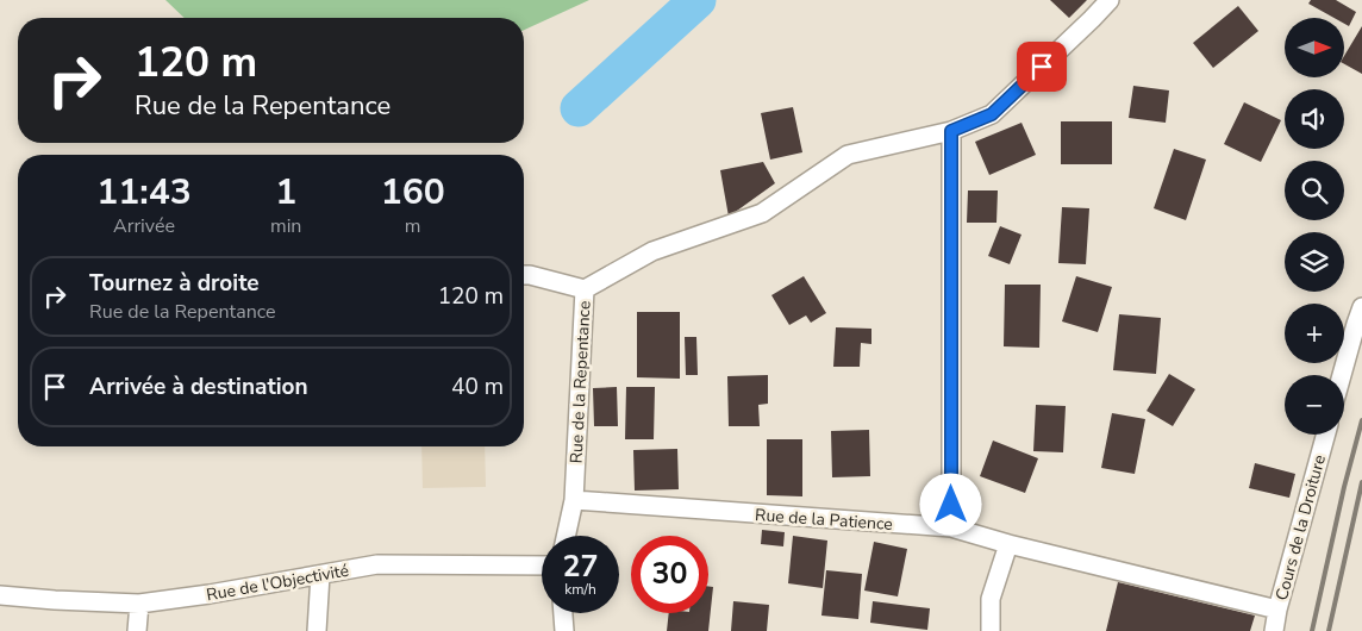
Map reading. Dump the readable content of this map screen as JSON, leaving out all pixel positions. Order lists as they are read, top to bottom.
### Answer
{
  "streets": {
    "street": [
      "Rue de la Repentance",
      "Rue de la Patience",
      "Cours de la Droiture",
      "Rue de l'Objectivité"
    ]
  },
  "crossings": [
    ["Rue de la Repentance", "Rue de la Patience"],
    ["Rue de la Patience", "Cours de la Droiture"]
  ],
  "north": "right",
  "page": {
    "map_buttons": ["+", "−"],
    "turn": ["120 m", "Rue de la Repentance"],
    "eta": [
      "11:43",
      "Arrivée",
      "1",
      "min",
      "160",
      "m"
    ],
    "list": [
      {
        "name": "Tournez à droite",
        "note": "Rue de la Repentance",
        "value": "120 m"
      },
      {
        "name": "Arrivée à destination",
        "value": "40 m"
      }
    ],
    "speed": "27 km/h",
    "limit": "30"
  }
}
